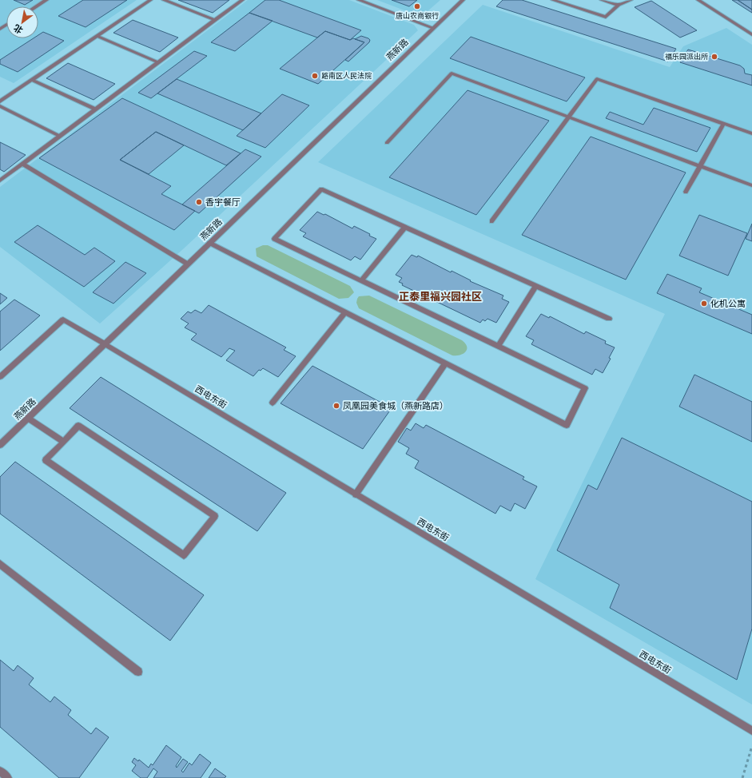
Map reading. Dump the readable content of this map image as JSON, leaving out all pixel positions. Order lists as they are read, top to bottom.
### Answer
{
  "streets": {
    "street": ["燕新路", "西电东街"]
  },
  "crossings": [
    ["燕新路", "西电东街"]
  ],
  "districts": ["正泰里福兴园社区"],
  "places": [
    "唐山农商银行",
    "福乐园派出所",
    "路南区人民法院",
    "香宇餐厅",
    "化机公寓",
    "凤凰园美食城（燕新路店）"
  ],
  "north": "bottom left"
}
